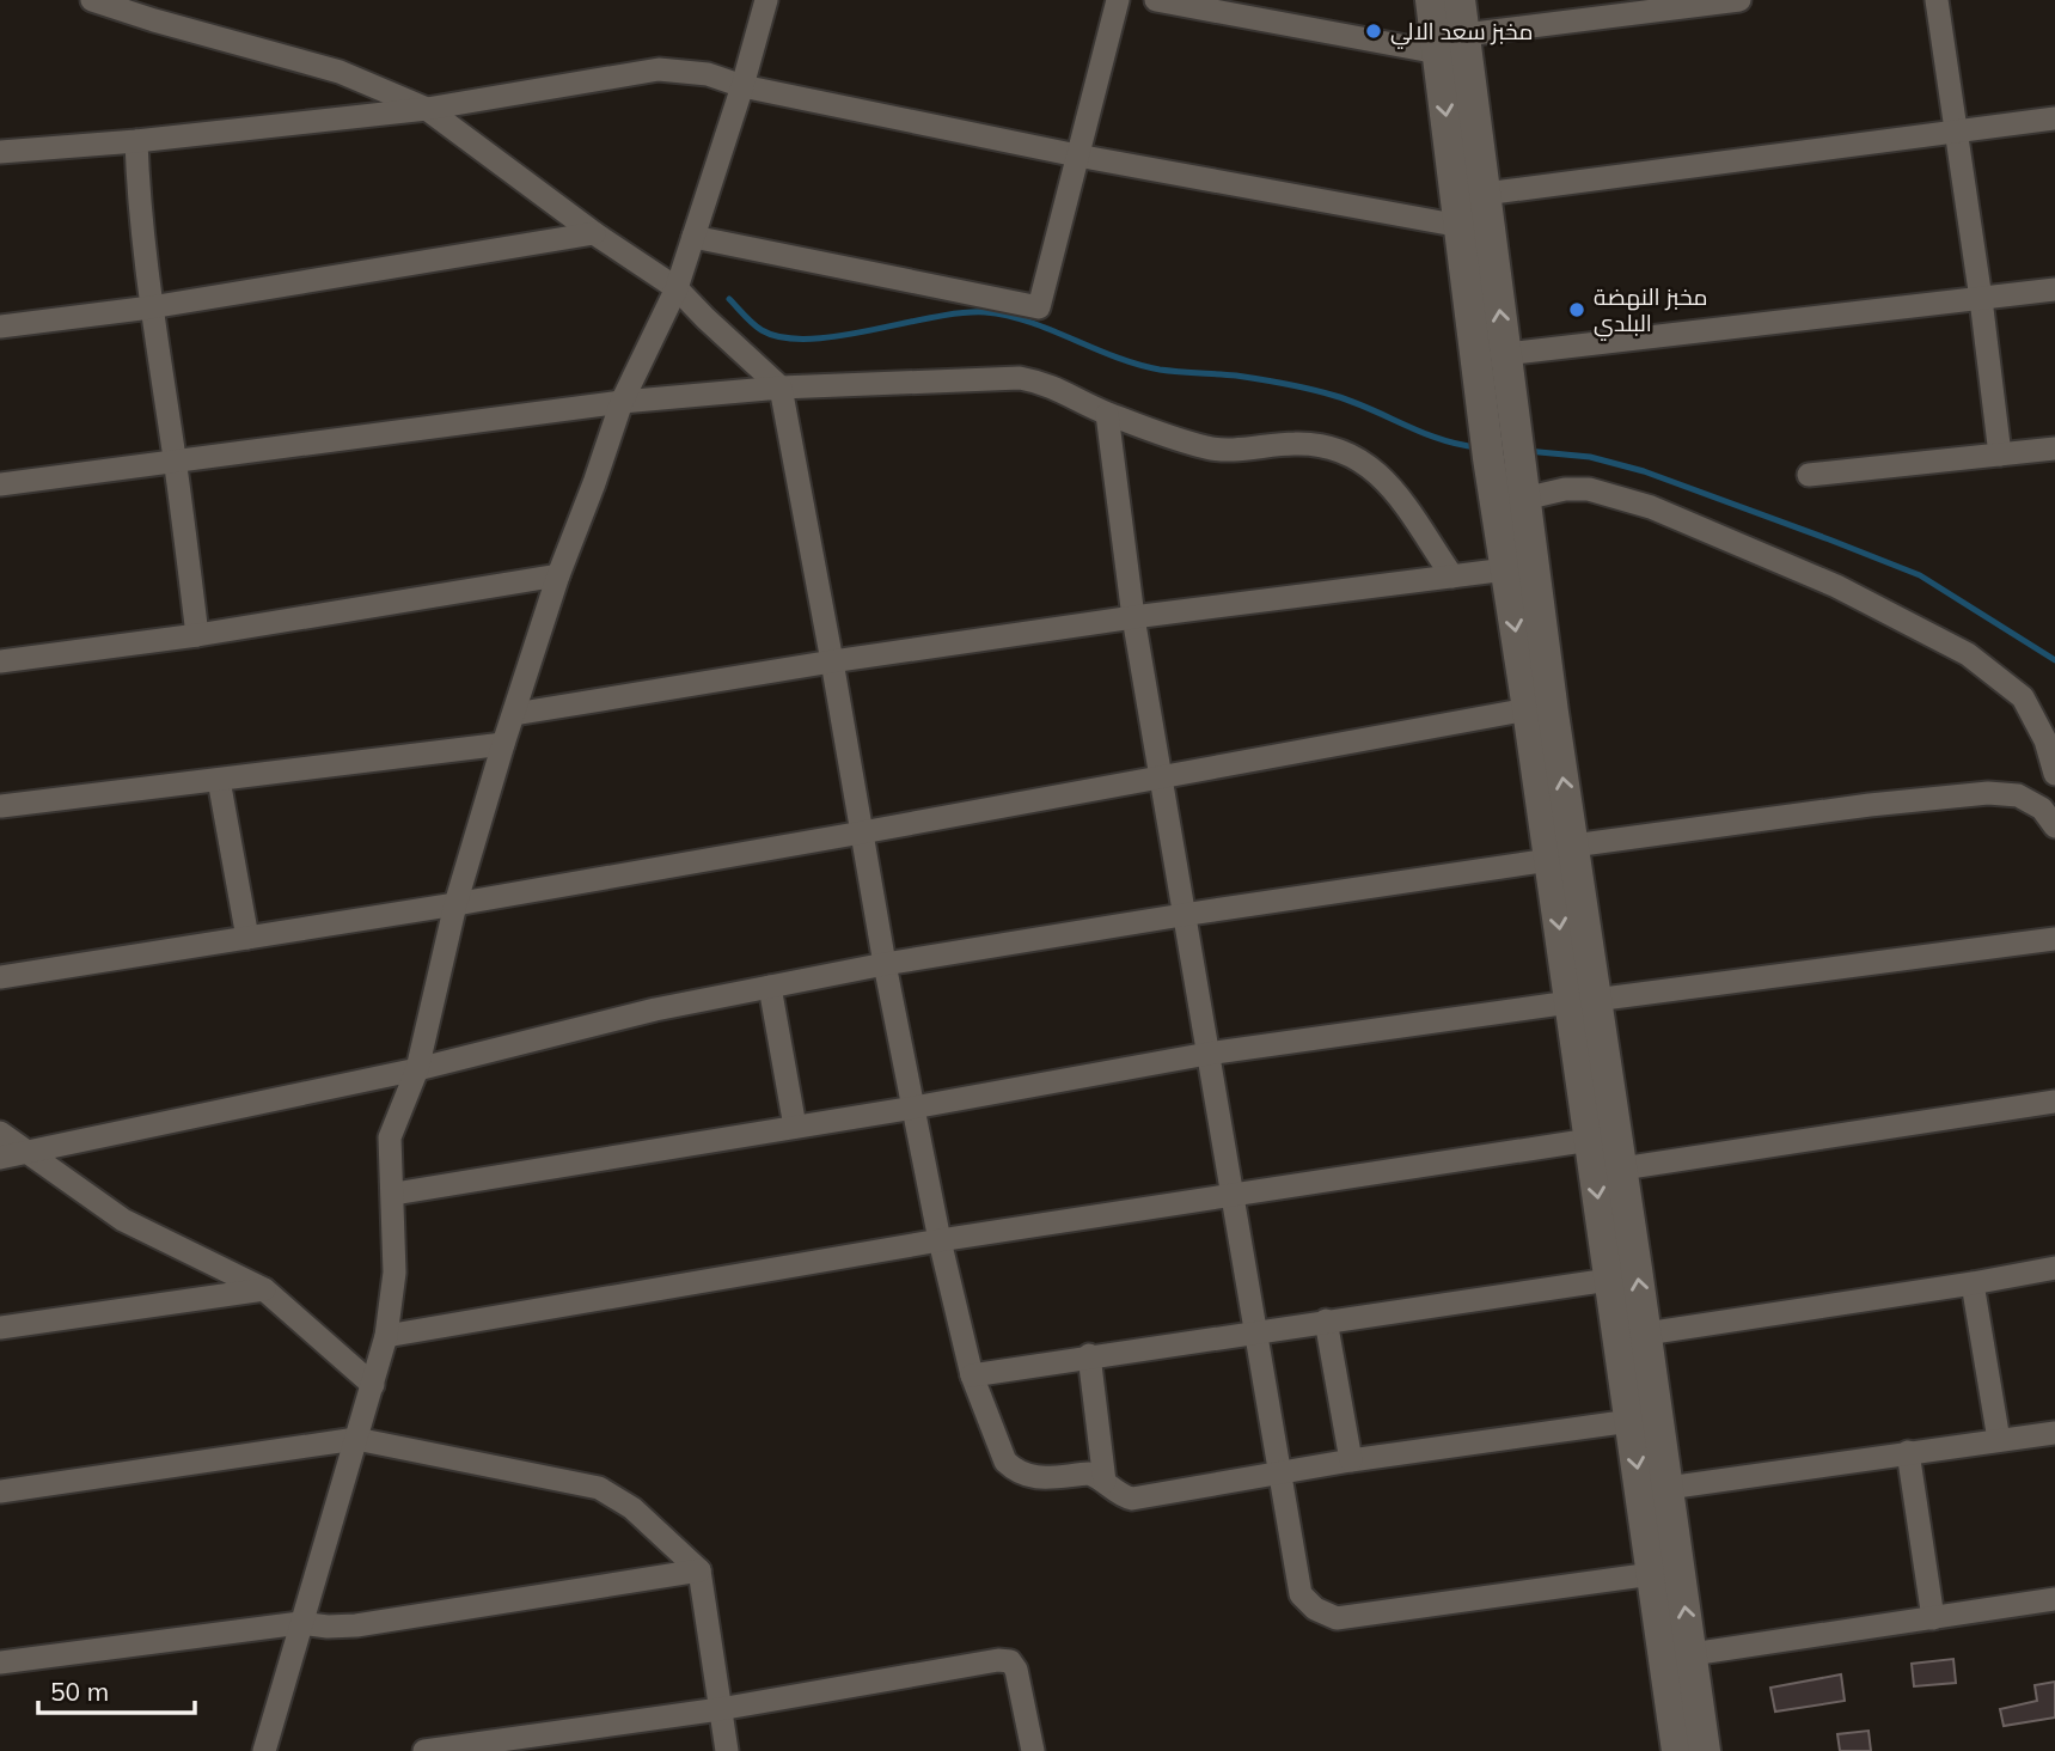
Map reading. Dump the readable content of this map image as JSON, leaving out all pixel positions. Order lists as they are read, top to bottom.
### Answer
{
  "places": ["مخبز سعد الالي", "مخبز النهضة البلدي"],
  "scale_bar": "50 m"
}
